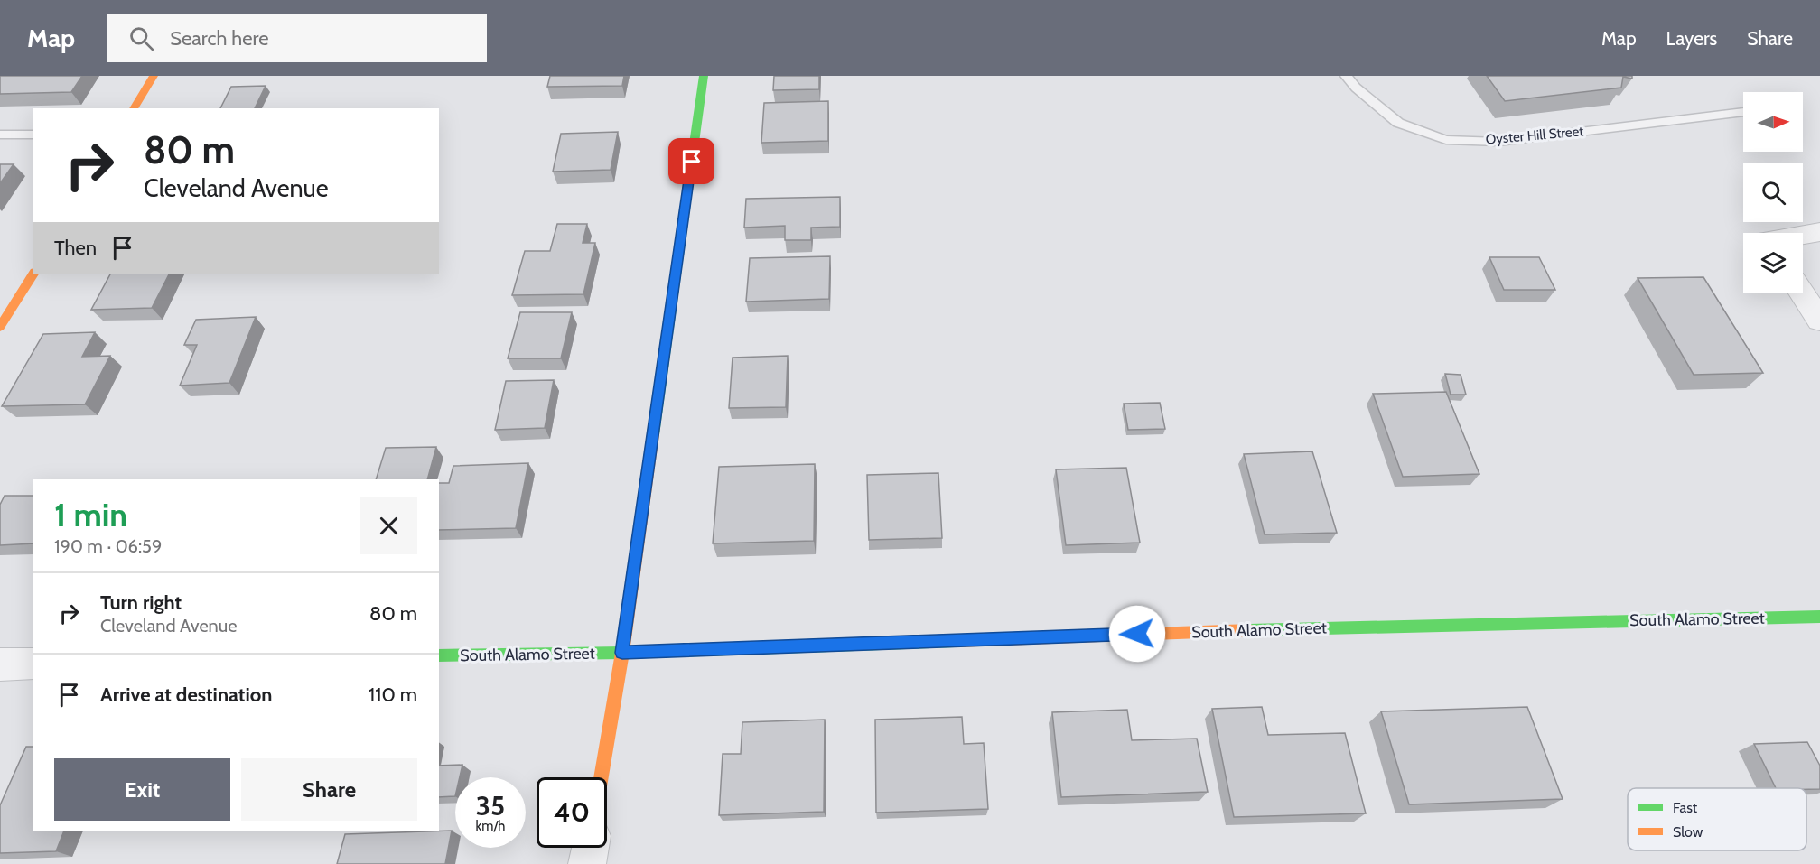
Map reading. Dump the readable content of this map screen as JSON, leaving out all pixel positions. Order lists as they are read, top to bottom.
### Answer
{
  "streets": {
    "street": ["South Alamo Street"],
    "lane": ["Oyster Hill Street"]
  },
  "legend": ["Fast", "Slow"],
  "north": "right",
  "page": {
    "header": "Map",
    "search": "Search here",
    "nav": ["Map", "Layers", "Share"],
    "turn": ["80 m", "Cleveland Avenue"],
    "then": "Then",
    "heading": ["1 min", "190 m · 06:59"],
    "list": [
      {
        "name": "Turn right",
        "note": "Cleveland Avenue",
        "value": "80 m"
      },
      {
        "name": "Arrive at destination",
        "value": "110 m"
      }
    ],
    "buttons": ["Exit", "Share"],
    "speed": "35 km/h",
    "limit": "40"
  }
}
